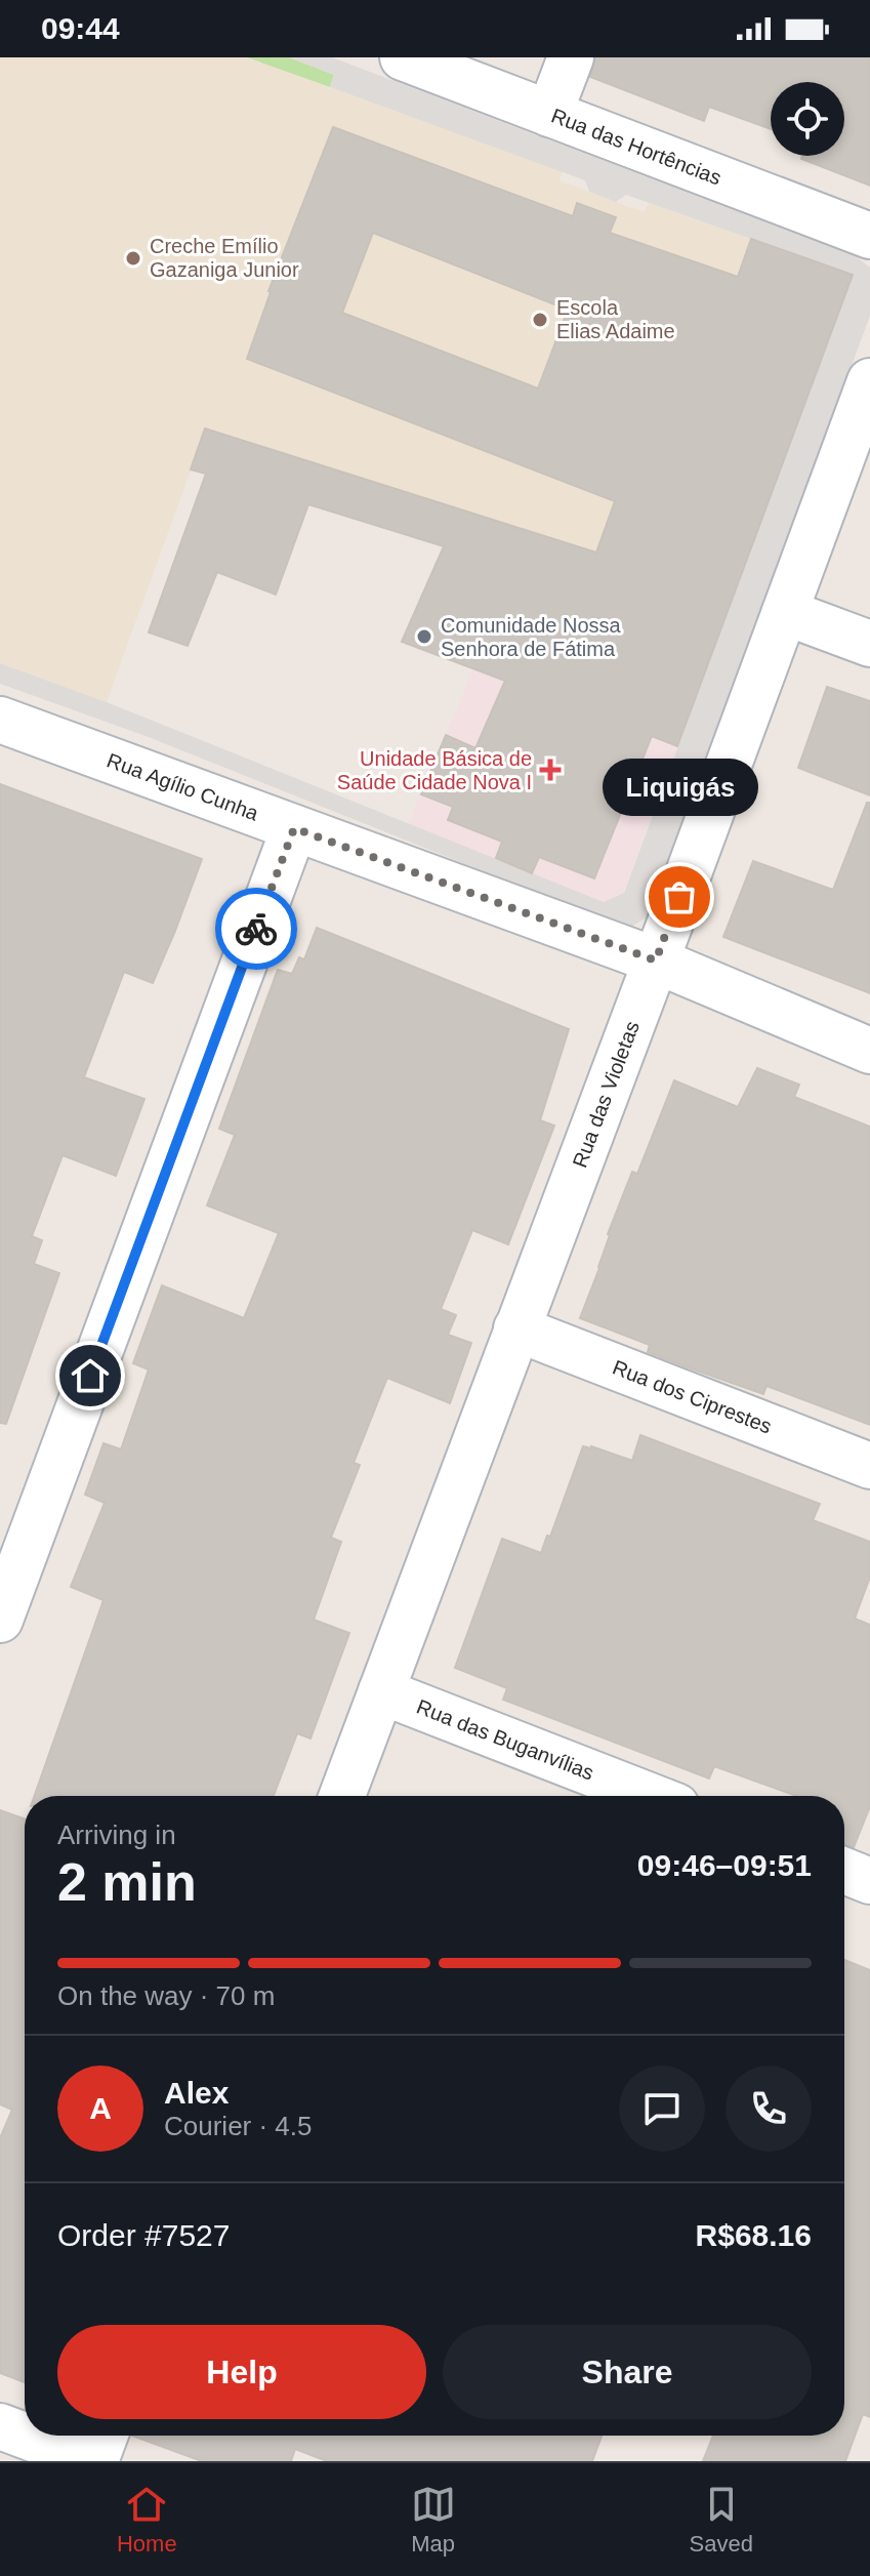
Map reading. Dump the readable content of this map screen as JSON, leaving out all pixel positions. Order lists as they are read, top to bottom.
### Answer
{
  "streets": {
    "street": [
      "Rua das Hortências",
      "Rua Agílio Cunha",
      "Rua das Violetas",
      "Rua dos Ciprestes",
      "Rua das Buganvílias"
    ]
  },
  "crossings": [
    ["Rua Agílio Cunha", "Rua das Violetas"],
    ["Rua das Violetas", "Rua dos Ciprestes"],
    ["Rua das Violetas", "Rua das Buganvílias"]
  ],
  "places": {
    "other": [
      "Creche Emílio Gazaniga Junior",
      "Escola Elias Adaime",
      "Comunidade Nossa Senhora de Fátima",
      "Liquigás"
    ],
    "health": ["Unidade Básica de Saúde Cidade Nova I"]
  },
  "page": {
    "status": "09:44",
    "bubble": "Liquigás",
    "heading": ["2 min", "Arriving in", "09:46–09:51"],
    "panel": [
      "Alex",
      "Courier · 4.5",
      "Order #7527",
      "R$68.16"
    ],
    "bar": "On the way · 70 m",
    "round": "A",
    "buttons": ["Help", "Share"],
    "tabs": ["Home", "Map", "Saved"]
  }
}
